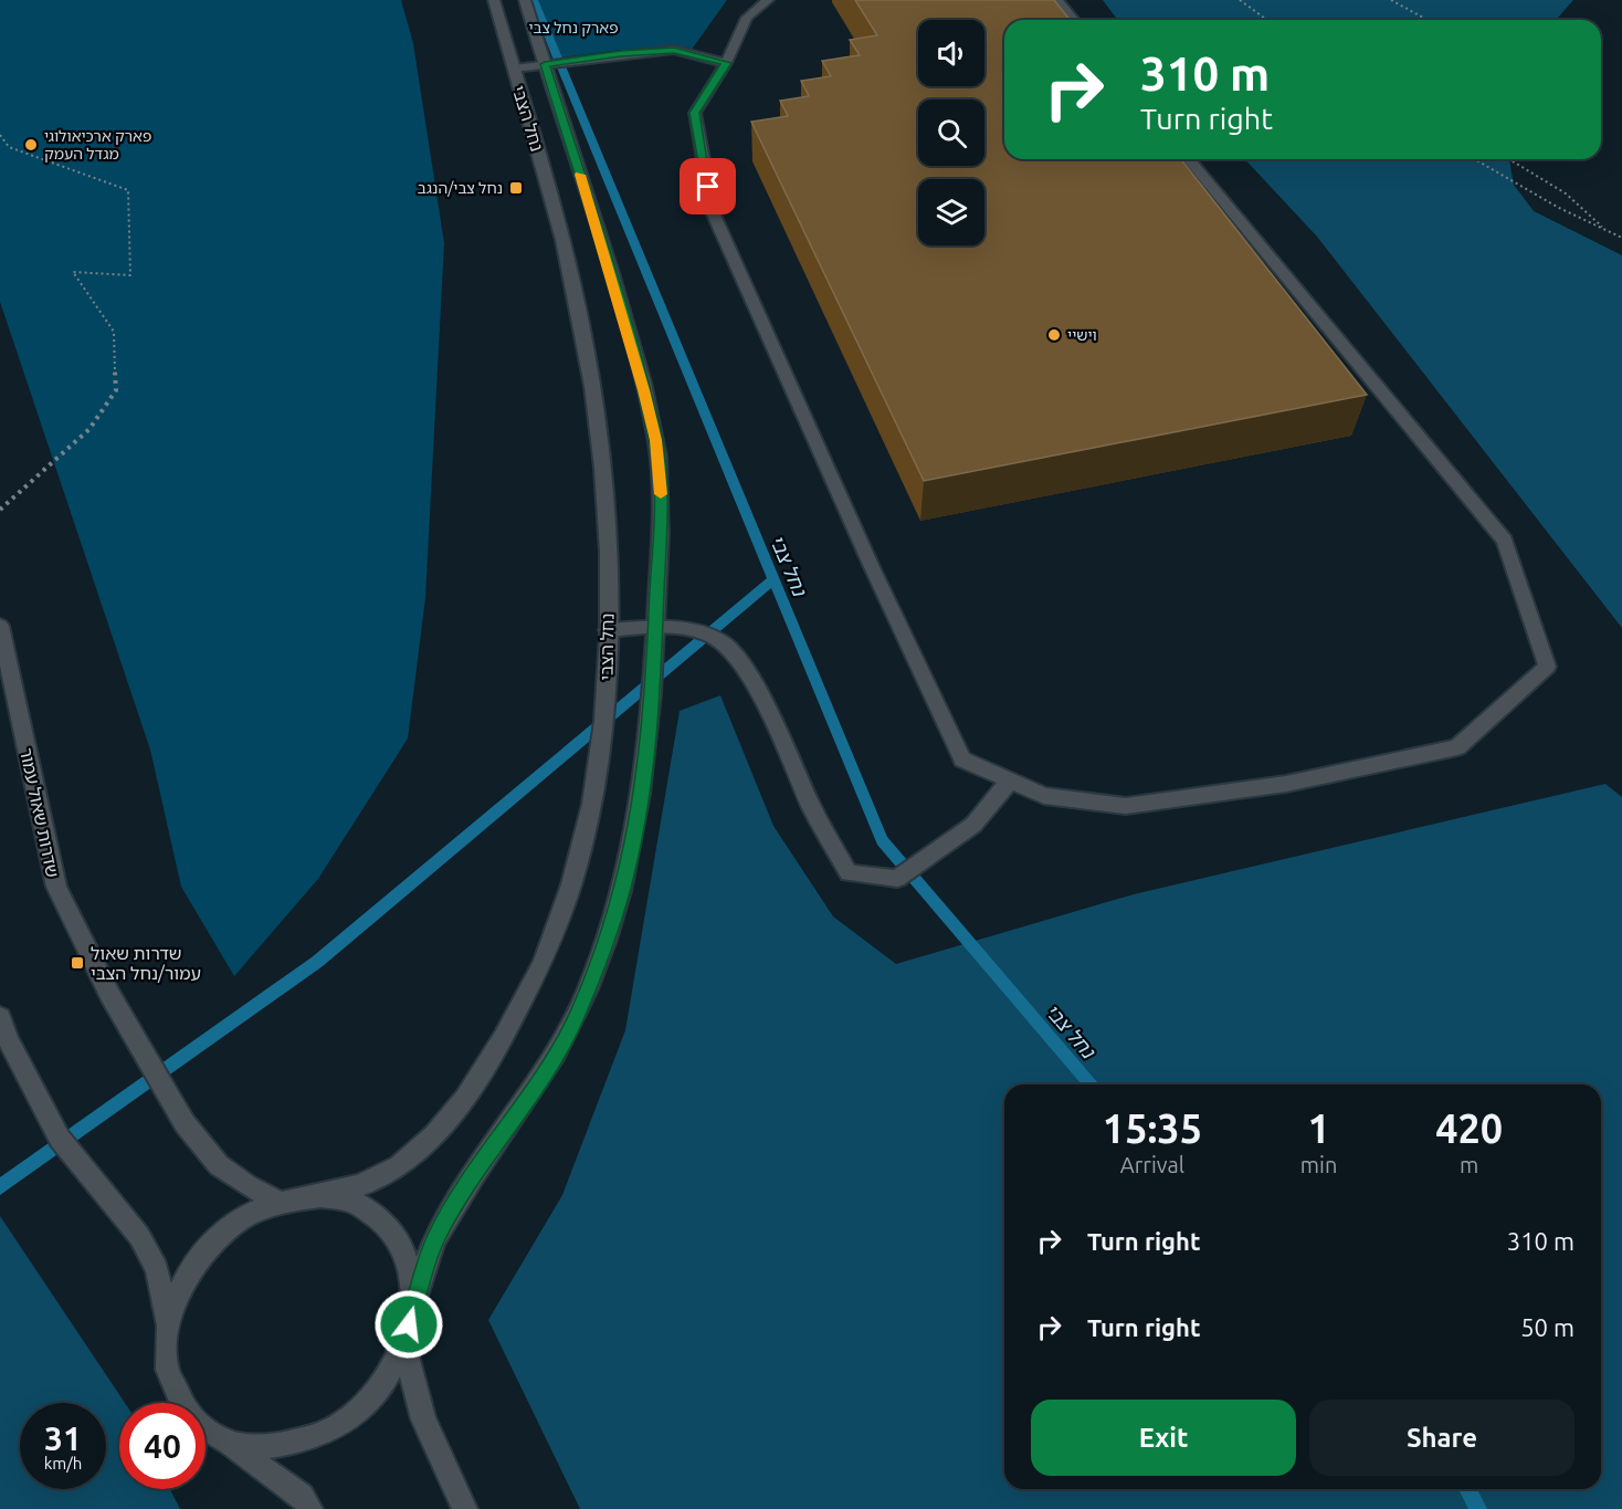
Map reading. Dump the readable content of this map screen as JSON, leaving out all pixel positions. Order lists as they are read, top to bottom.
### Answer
{
  "streets": {
    "street": ["נחל הצבי", "שדרות שאול עמור"]
  },
  "water": ["נחל צבי"],
  "parks": ["פארק נחל צבי"],
  "places": {
    "other": ["פארק ארכיאולוגי מגדל העמק", "וישיי"],
    "transit": ["נחל צבי/הנגב", "שדרות שאול עמור/נחל הצבי"]
  },
  "page": {
    "turn": ["310 m", "Turn right"],
    "eta": [
      "15:35",
      "Arrival",
      "1",
      "min",
      "420",
      "m"
    ],
    "list": [
      {
        "name": "Turn right",
        "value": "310 m"
      },
      {
        "name": "Turn right",
        "value": "50 m"
      }
    ],
    "buttons": ["Exit", "Share"],
    "speed": "31 km/h",
    "limit": "40"
  }
}
